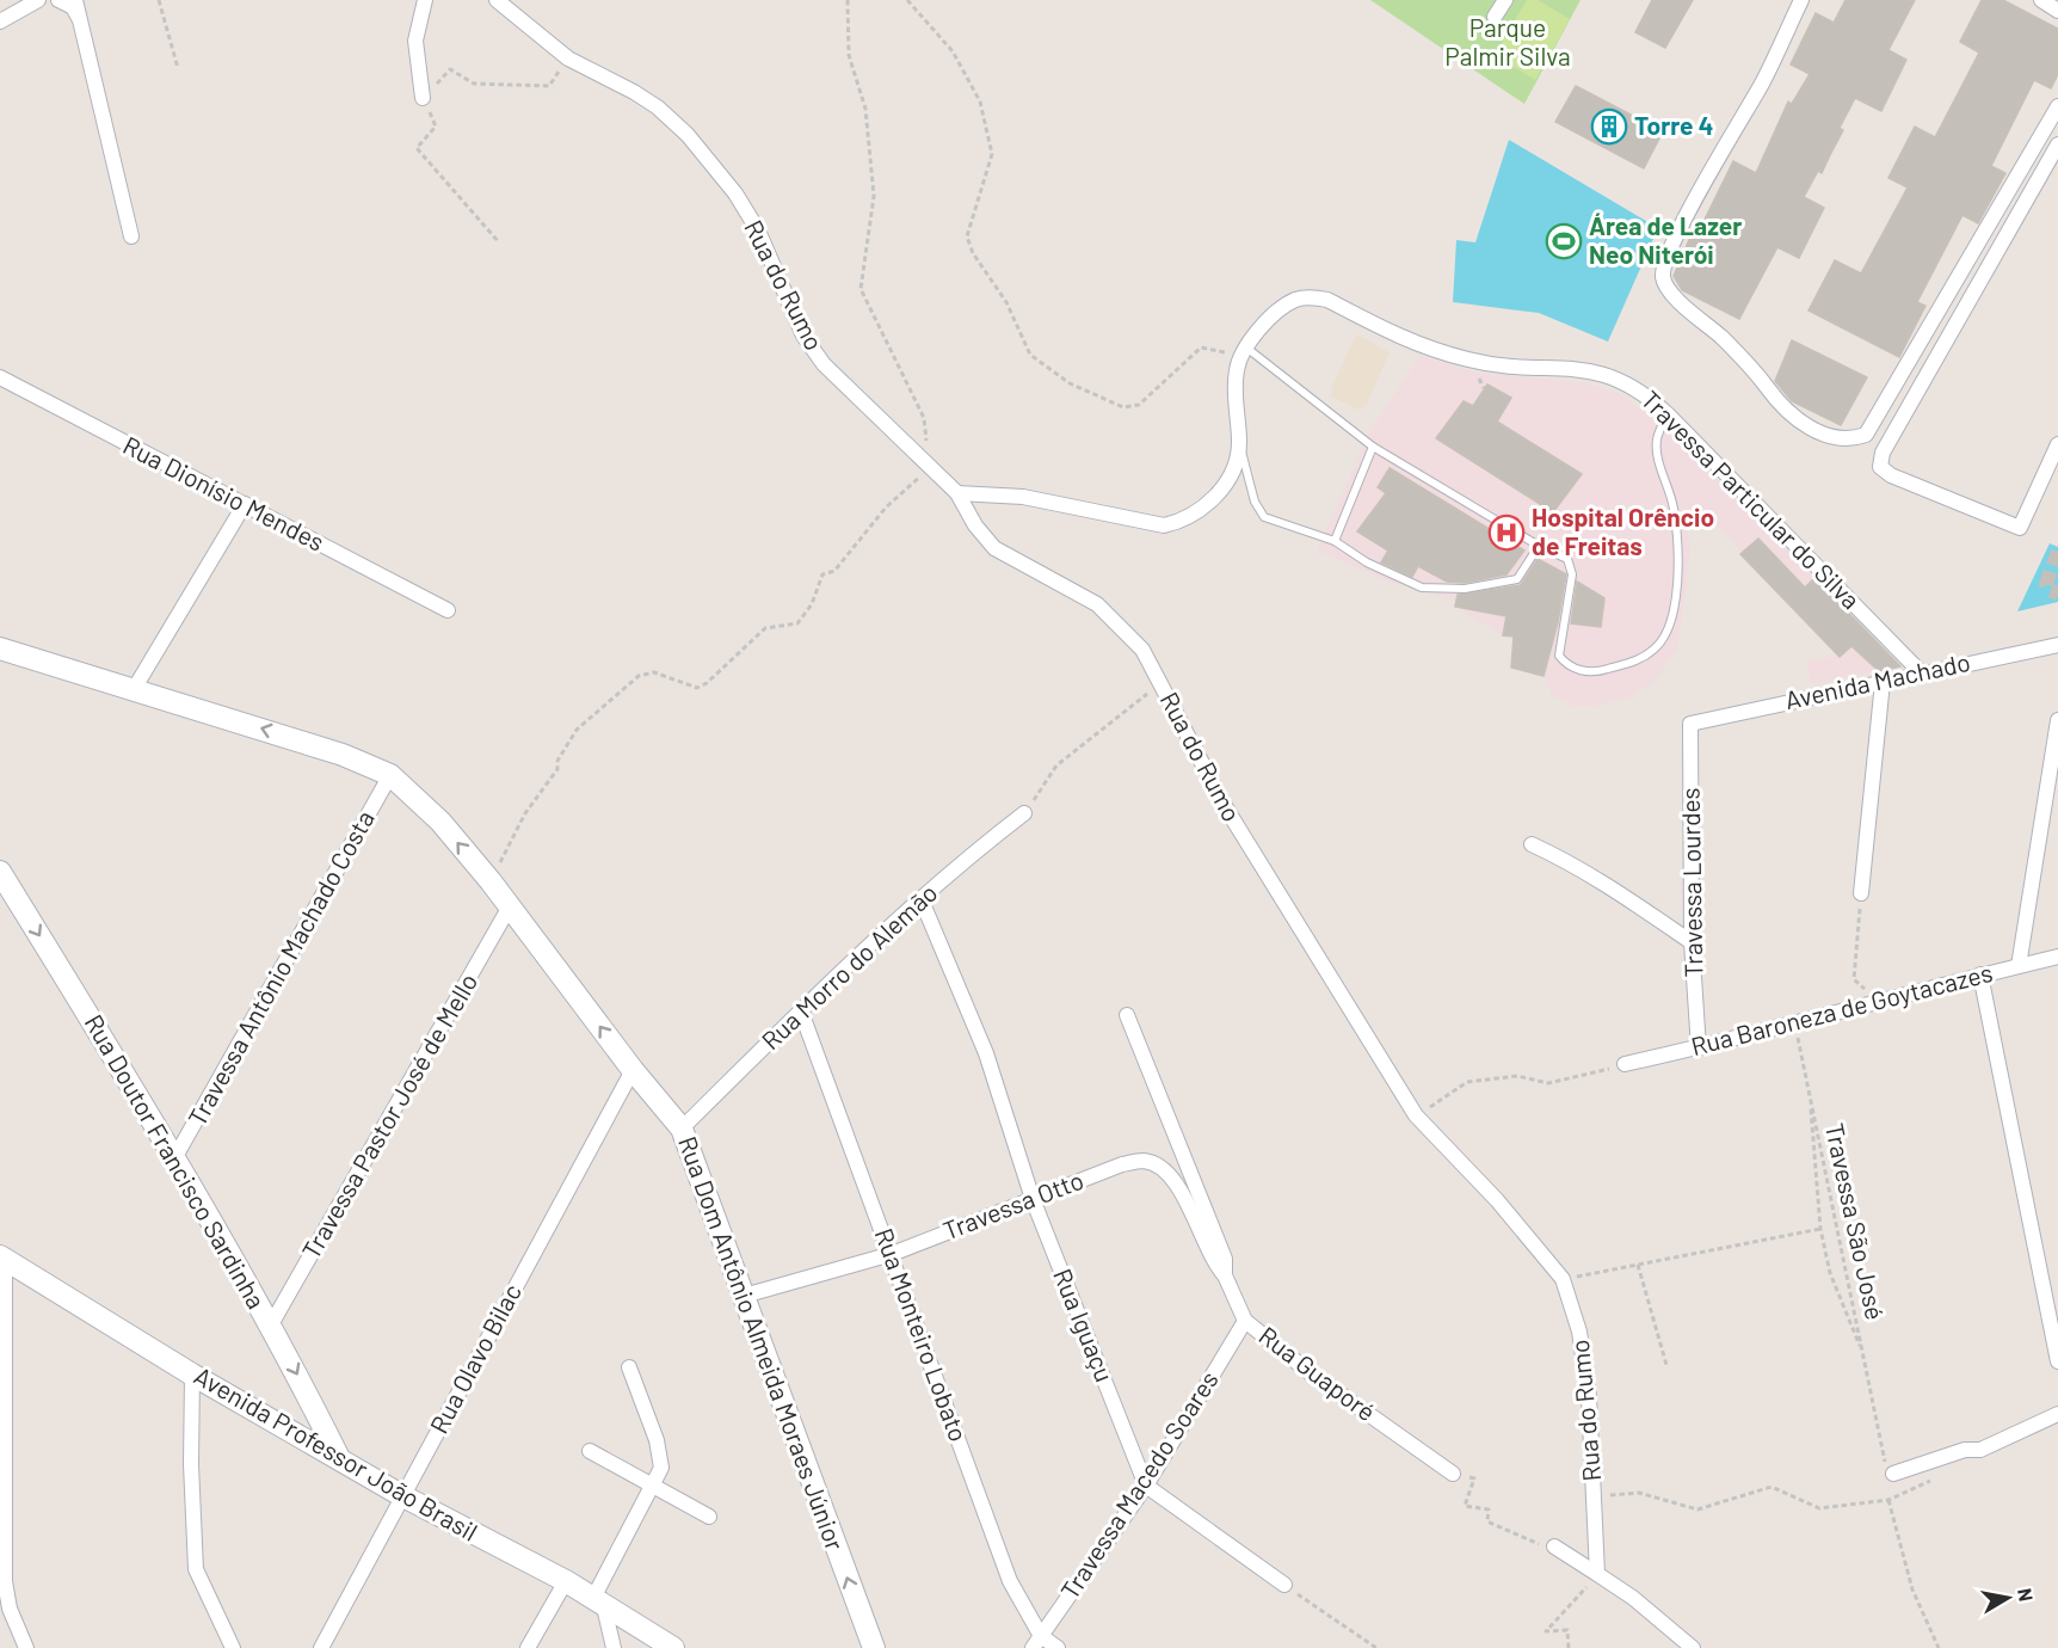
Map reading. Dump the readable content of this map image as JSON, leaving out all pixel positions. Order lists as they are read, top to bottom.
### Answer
{
  "streets": {
    "main road": ["Rua Doutor Francisco Sardinha", "Rua Dom Antônio Almeida Moraes Júnior", "Avenida Professor João Brasil"],
    "street": [
      "Rua do Rumo",
      "Rua Dionísio Mendes",
      "Travessa Particular do Silva",
      "Avenida Machado",
      "Travessa Lourdes",
      "Rua Morro do Alemão",
      "Travessa Antônio Machado Costa",
      "Rua Baroneza de Goytacazes",
      "Travessa Pastor José de Mello",
      "Travessa Otto",
      "Rua Iguaçu",
      "Rua Monteiro Lobato",
      "Rua Olavo Bilac",
      "Rua Guaporé",
      "Travessa Macedo Soares"
    ],
    "path": ["Travessa São José"]
  },
  "crossings": [
    ["Travessa Particular do Silva", "Avenida Machado"],
    ["Avenida Machado", "Travessa Lourdes"],
    ["Travessa Lourdes", "Rua Baroneza de Goytacazes"],
    ["Rua Morro do Alemão", "Rua Iguaçu"],
    ["Rua Morro do Alemão", "Rua Monteiro Lobato"],
    ["Rua Morro do Alemão", "Rua Dom Antônio Almeida Moraes Júnior"],
    ["Travessa Antônio Machado Costa", "Rua Doutor Francisco Sardinha"],
    ["Travessa Antônio Machado Costa", "Rua Dom Antônio Almeida Moraes Júnior"],
    ["Rua Baroneza de Goytacazes", "Travessa São José"],
    ["Travessa Pastor José de Mello", "Rua Doutor Francisco Sardinha"],
    ["Travessa Pastor José de Mello", "Rua Dom Antônio Almeida Moraes Júnior"],
    ["Rua Doutor Francisco Sardinha", "Avenida Professor João Brasil"],
    ["Travessa Otto", "Rua Iguaçu"],
    ["Travessa Otto", "Rua Monteiro Lobato"],
    ["Travessa Otto", "Rua Dom Antônio Almeida Moraes Júnior"],
    ["Travessa Otto", "Rua Guaporé"],
    ["Rua Iguaçu", "Travessa Macedo Soares"],
    ["Rua Monteiro Lobato", "Travessa Macedo Soares"],
    ["Rua Dom Antônio Almeida Moraes Júnior", "Rua Olavo Bilac"],
    ["Rua Olavo Bilac", "Avenida Professor João Brasil"],
    ["Rua Guaporé", "Travessa Macedo Soares"]
  ],
  "one_way": ["Rua Doutor Francisco Sardinha", "Rua Dom Antônio Almeida Moraes Júnior"],
  "parks": ["Parque Palmir Silva"],
  "places": {
    "building": ["Torre 4"],
    "sports": ["Área de Lazer Neo Niterói"],
    "hospital": ["Hospital Orêncio de Freitas"]
  },
  "north": "right"
}
